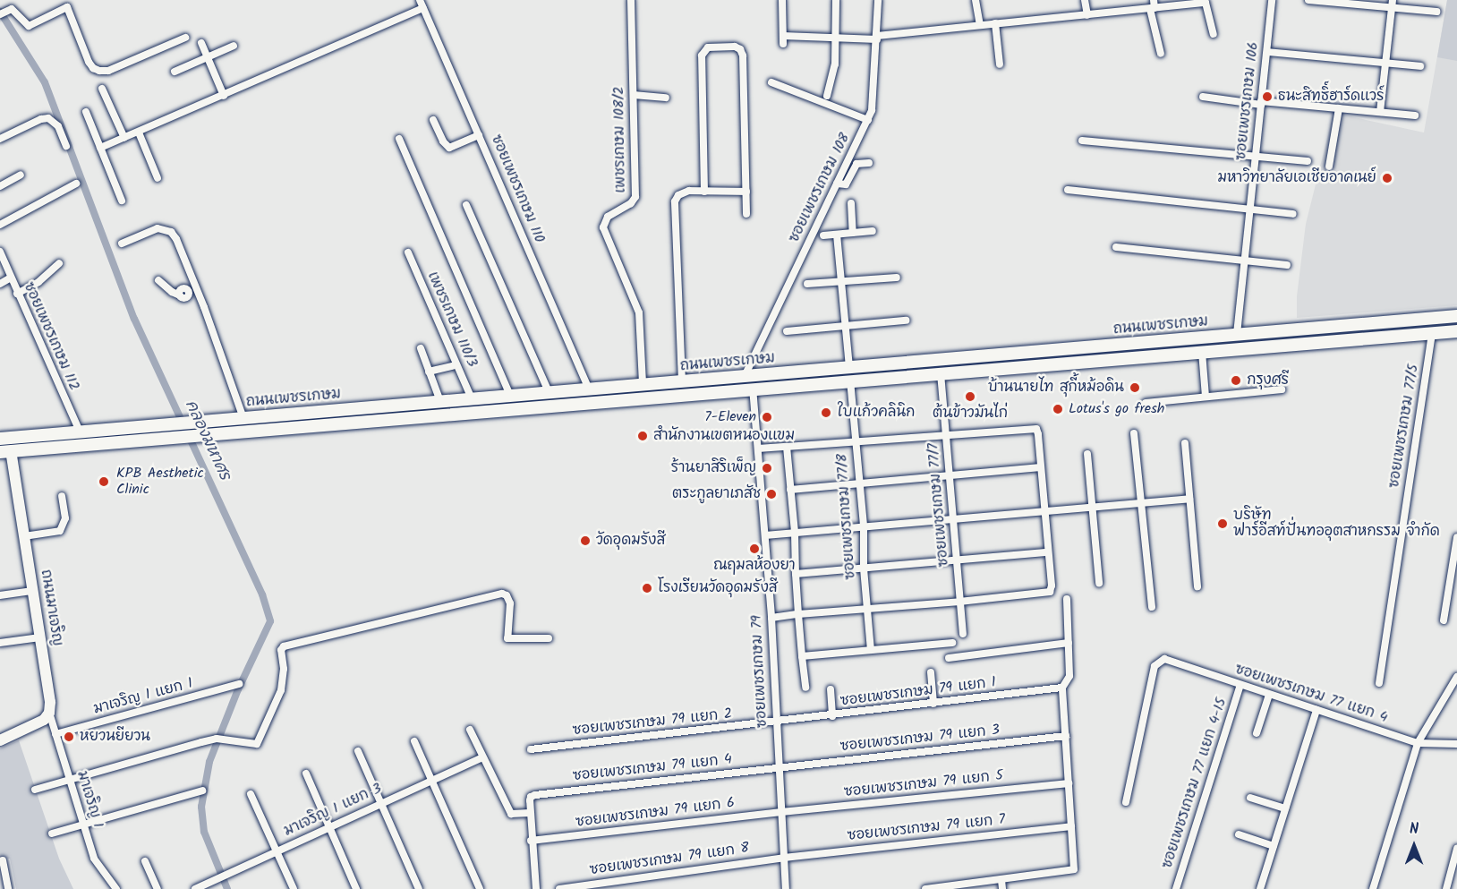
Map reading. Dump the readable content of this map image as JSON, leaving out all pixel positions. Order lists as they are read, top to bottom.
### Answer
{
  "streets": {
    "main road": ["ถนนเพชรเกษม", "ถนนมาเจริญ"],
    "street": [
      "ซอยเพชรเกษม 106",
      "เพชรเกษม 108/2",
      "ซอยเพชรเกษม 108",
      "ซอยเพชรเกษม 110",
      "เพชรเกษม 110/3",
      "ซอยเพชรเกษม 112",
      "ซอยเพชรเกษม 77/5",
      "ซอยเพชรเกษม 77/7",
      "ซอยเพชรเกษม 77/8",
      "ซอยเพชรเกษม 79",
      "ซอยเพชรเกษม 79 แยก 1",
      "ซอยเพชรเกษม 77 แยก 4",
      "มาเจริญ 1 แยก 1",
      "ซอยเพชรเกษม 79 แยก 2",
      "ซอยเพชรเกษม 79 แยก 3",
      "ซอยเพชรเกษม 79 แยก 4",
      "ซอยเพชรเกษม 77 แยก 4-15",
      "ซอยเพชรเกษม 79 แยก 5",
      "มาเจริญ 1",
      "มาเจริญ 1 แยก 3",
      "ซอยเพชรเกษม 79 แยก 6",
      "ซอยเพชรเกษม 79 แยก 7",
      "ซอยเพชรเกษม 79 แยก 8"
    ]
  },
  "crossings": [
    ["ซอยเพชรเกษม 106", "ถนนเพชรเกษม"],
    ["เพชรเกษม 108/2", "ถนนเพชรเกษม"],
    ["ซอยเพชรเกษม 108", "ถนนเพชรเกษม"],
    ["ซอยเพชรเกษม 110", "ถนนเพชรเกษม"],
    ["เพชรเกษม 110/3", "ถนนเพชรเกษม"],
    ["ถนนเพชรเกษม", "ซอยเพชรเกษม 112"],
    ["ถนนเพชรเกษม", "ซอยเพชรเกษม 77/5"],
    ["ถนนเพชรเกษม", "ซอยเพชรเกษม 77/7"],
    ["ถนนเพชรเกษม", "ซอยเพชรเกษม 77/8"],
    ["ถนนเพชรเกษม", "ถนนมาเจริญ"],
    ["ถนนเพชรเกษม", "ซอยเพชรเกษม 79"],
    ["ถนนมาเจริญ", "มาเจริญ 1"],
    ["ซอยเพชรเกษม 79", "ซอยเพชรเกษม 79 แยก 1"],
    ["ซอยเพชรเกษม 79", "ซอยเพชรเกษม 79 แยก 2"],
    ["ซอยเพชรเกษม 79", "ซอยเพชรเกษม 79 แยก 3"],
    ["ซอยเพชรเกษม 79", "ซอยเพชรเกษม 79 แยก 4"],
    ["ซอยเพชรเกษม 79", "ซอยเพชรเกษม 79 แยก 5"],
    ["ซอยเพชรเกษม 79", "ซอยเพชรเกษม 79 แยก 6"],
    ["ซอยเพชรเกษม 79", "ซอยเพชรเกษม 79 แยก 7"],
    ["ซอยเพชรเกษม 79", "ซอยเพชรเกษม 79 แยก 8"],
    ["ซอยเพชรเกษม 79 แยก 1", "ซอยเพชรเกษม 79 แยก 2"],
    ["ซอยเพชรเกษม 77 แยก 4", "ซอยเพชรเกษม 77 แยก 4-15"],
    ["มาเจริญ 1 แยก 1", "มาเจริญ 1"],
    ["ซอยเพชรเกษม 79 แยก 3", "ซอยเพชรเกษม 79 แยก 4"],
    ["ซอยเพชรเกษม 79 แยก 5", "ซอยเพชรเกษม 79 แยก 6"],
    ["ซอยเพชรเกษม 79 แยก 7", "ซอยเพชรเกษม 79 แยก 8"]
  ],
  "water": ["คลองมหาศร"],
  "places": [
    "ธนะสิทธิ์ฮาร์ดแวร์",
    "มหาวิทยาลัยเอเชียอาคเนย์",
    "กรุงศรี",
    "บ้านนายไท สุกี้หม้อดิน",
    "ต้นข้าวมันไก่",
    "Lotus's go fresh",
    "ใบแก้วคลินิก",
    "7-Eleven",
    "สำนักงานเขตหนองแขม",
    "ร้านยาสิริเพ็ญ",
    "KPB Aesthetic Clinic",
    "ตระกูลยาเภสัช",
    "บริษัท ฟาร์อีสท์ปั่นทออุตสาหกรรม จำกัด",
    "วัดอุดมรังสี",
    "ณฤมลห้องยา",
    "โรงเรียนวัดอุดมรังสี",
    "หยวนยียวน"
  ],
  "north": "top"
}
